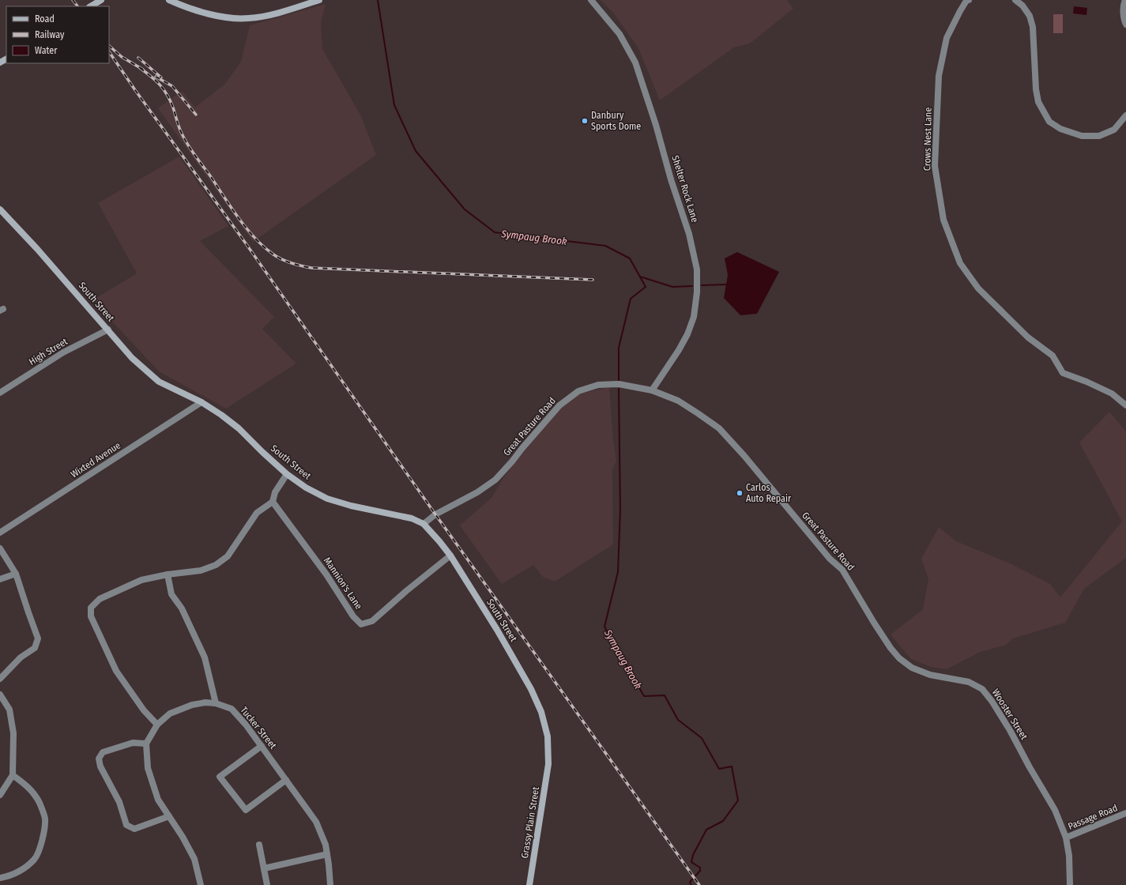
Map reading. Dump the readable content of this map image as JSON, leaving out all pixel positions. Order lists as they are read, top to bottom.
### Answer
{
  "streets": {
    "main road": ["South Street", "Grassy Plain Street"],
    "street": [
      "Crows Nest Lane",
      "Shelter Rock Lane",
      "High Street",
      "Great Pasture Road",
      "Wixted Avenue",
      "Mannion's Lane",
      "Wooster Street",
      "Tucker Street",
      "Passage Road"
    ]
  },
  "crossings": [
    ["Shelter Rock Lane", "Great Pasture Road"],
    ["South Street", "High Street"],
    ["South Street", "Great Pasture Road"],
    ["South Street", "Wixted Avenue"],
    ["South Street", "Mannion's Lane"],
    ["South Street", "Grassy Plain Street"],
    ["Great Pasture Road", "Wooster Street"],
    ["Wooster Street", "Passage Road"]
  ],
  "water": ["Sympaug Brook"],
  "places": ["Danbury Sports Dome", "Carlos Auto Repair"],
  "legend": ["Road", "Railway", "Water"]
}
